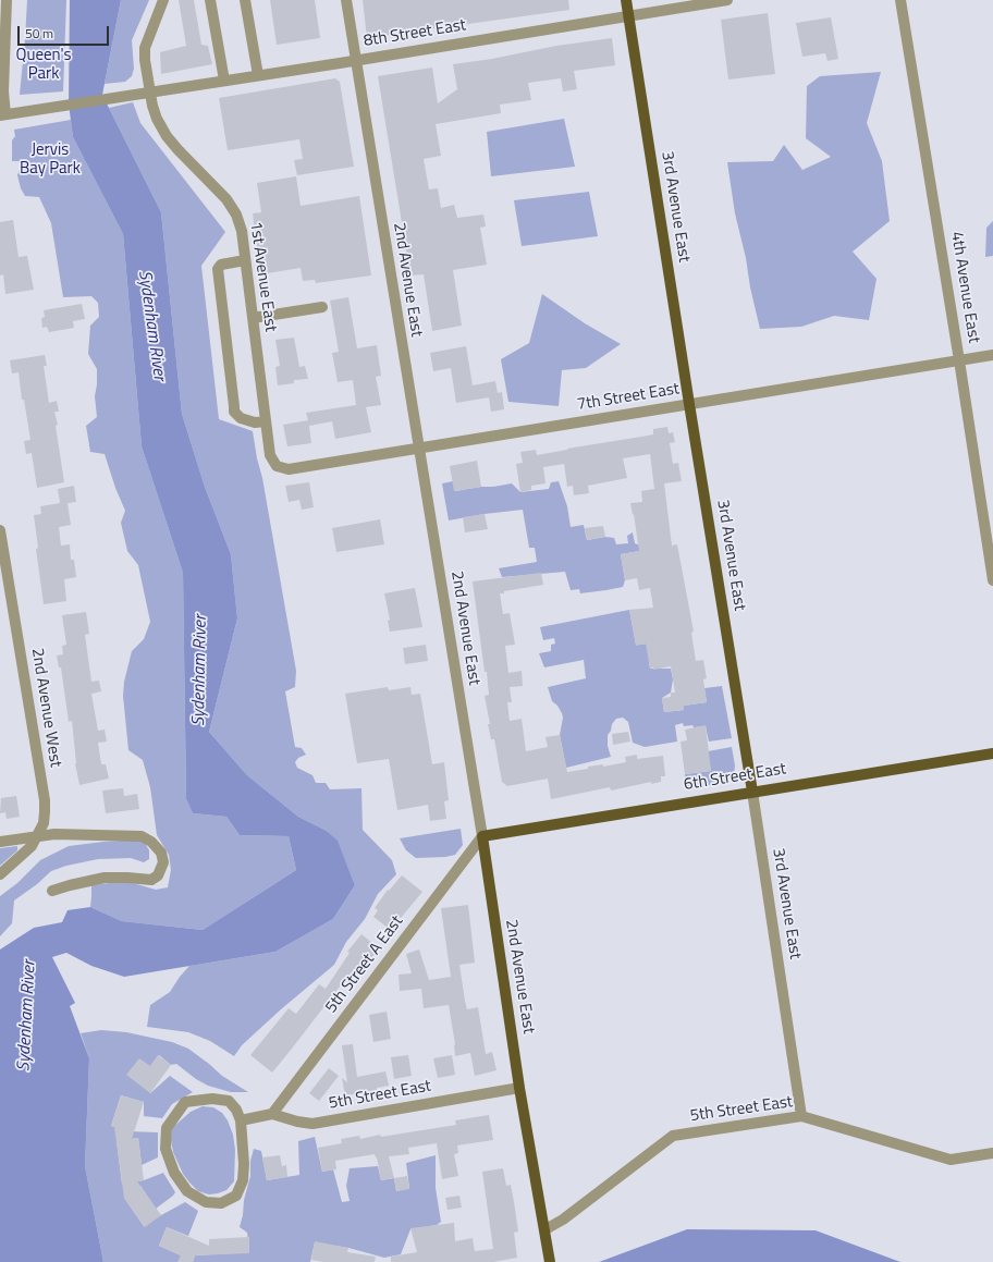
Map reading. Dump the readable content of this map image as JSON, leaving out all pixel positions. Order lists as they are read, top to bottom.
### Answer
{
  "streets": {
    "main road": ["3rd Avenue East", "2nd Avenue East", "6th Street East"],
    "street": [
      "8th Street East",
      "1st Avenue East",
      "4th Avenue East",
      "7th Street East",
      "2nd Avenue West",
      "5th Street A East",
      "5th Street East"
    ]
  },
  "crossings": [
    ["8th Street East", "3rd Avenue East"],
    ["8th Street East", "1st Avenue East"],
    ["8th Street East", "2nd Avenue East"],
    ["3rd Avenue East", "7th Street East"],
    ["3rd Avenue East", "6th Street East"],
    ["3rd Avenue East", "5th Street East"],
    ["1st Avenue East", "7th Street East"],
    ["2nd Avenue East", "7th Street East"],
    ["2nd Avenue East", "6th Street East"],
    ["2nd Avenue East", "5th Street A East"],
    ["2nd Avenue East", "5th Street East"],
    ["4th Avenue East", "7th Street East"],
    ["6th Street East", "5th Street A East"],
    ["5th Street A East", "5th Street East"]
  ],
  "water": ["Sydenham River"],
  "parks": ["Queen's Park", "Jervis Bay Park"],
  "scale_bar": "50 m"
}
